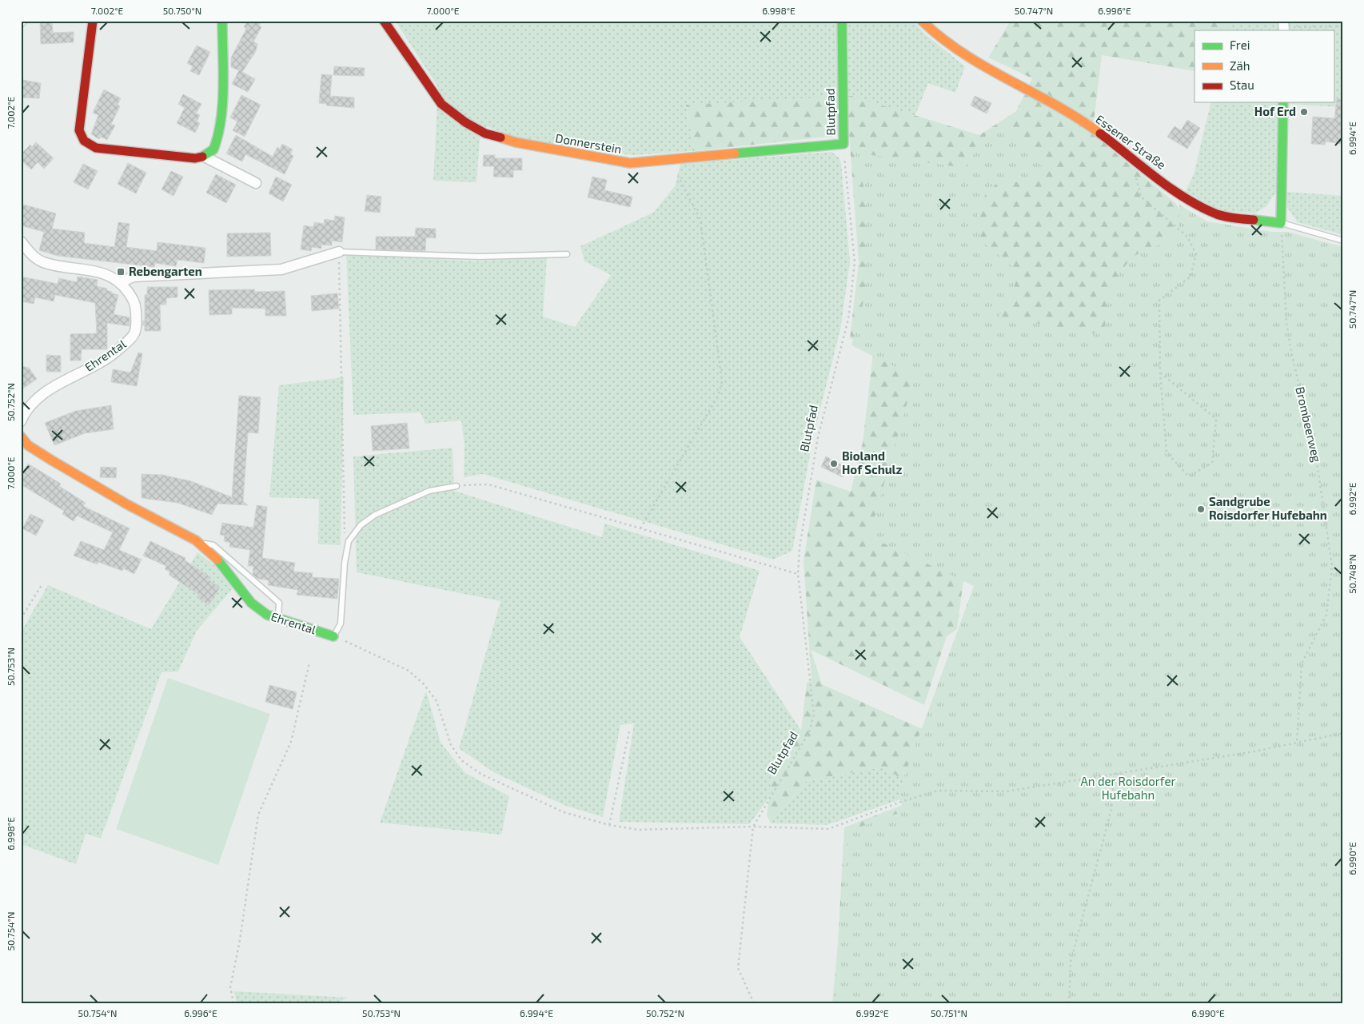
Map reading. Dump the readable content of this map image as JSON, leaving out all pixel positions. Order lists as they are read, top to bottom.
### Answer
{
  "streets": {
    "street": [
      "Blutpfad",
      "Essener Straße",
      "Donnerstein",
      "Ehrental"
    ],
    "path": ["Brombeerweg"]
  },
  "crossings": [
    ["Blutpfad", "Donnerstein"],
    ["Essener Straße", "Brombeerweg"]
  ],
  "parks": ["An der Roisdorfer Hufebahn"],
  "places": {
    "other": ["Hof Erd", "Bioland Hof Schulz", "Sandgrube Roisdorfer Hufebahn"],
    "transit": ["Rebengarten"]
  },
  "legend": ["Frei", "Zäh", "Stau"],
  "coordinates": [
    "7.002°E",
    "50.750°N",
    "7.000°E",
    "6.998°E",
    "50.747°N",
    "6.996°E",
    "6.994°E",
    "50.752°N",
    "6.992°E",
    "50.748°N",
    "50.753°N",
    "6.990°E",
    "50.754°N",
    "50.751°N"
  ]
}
